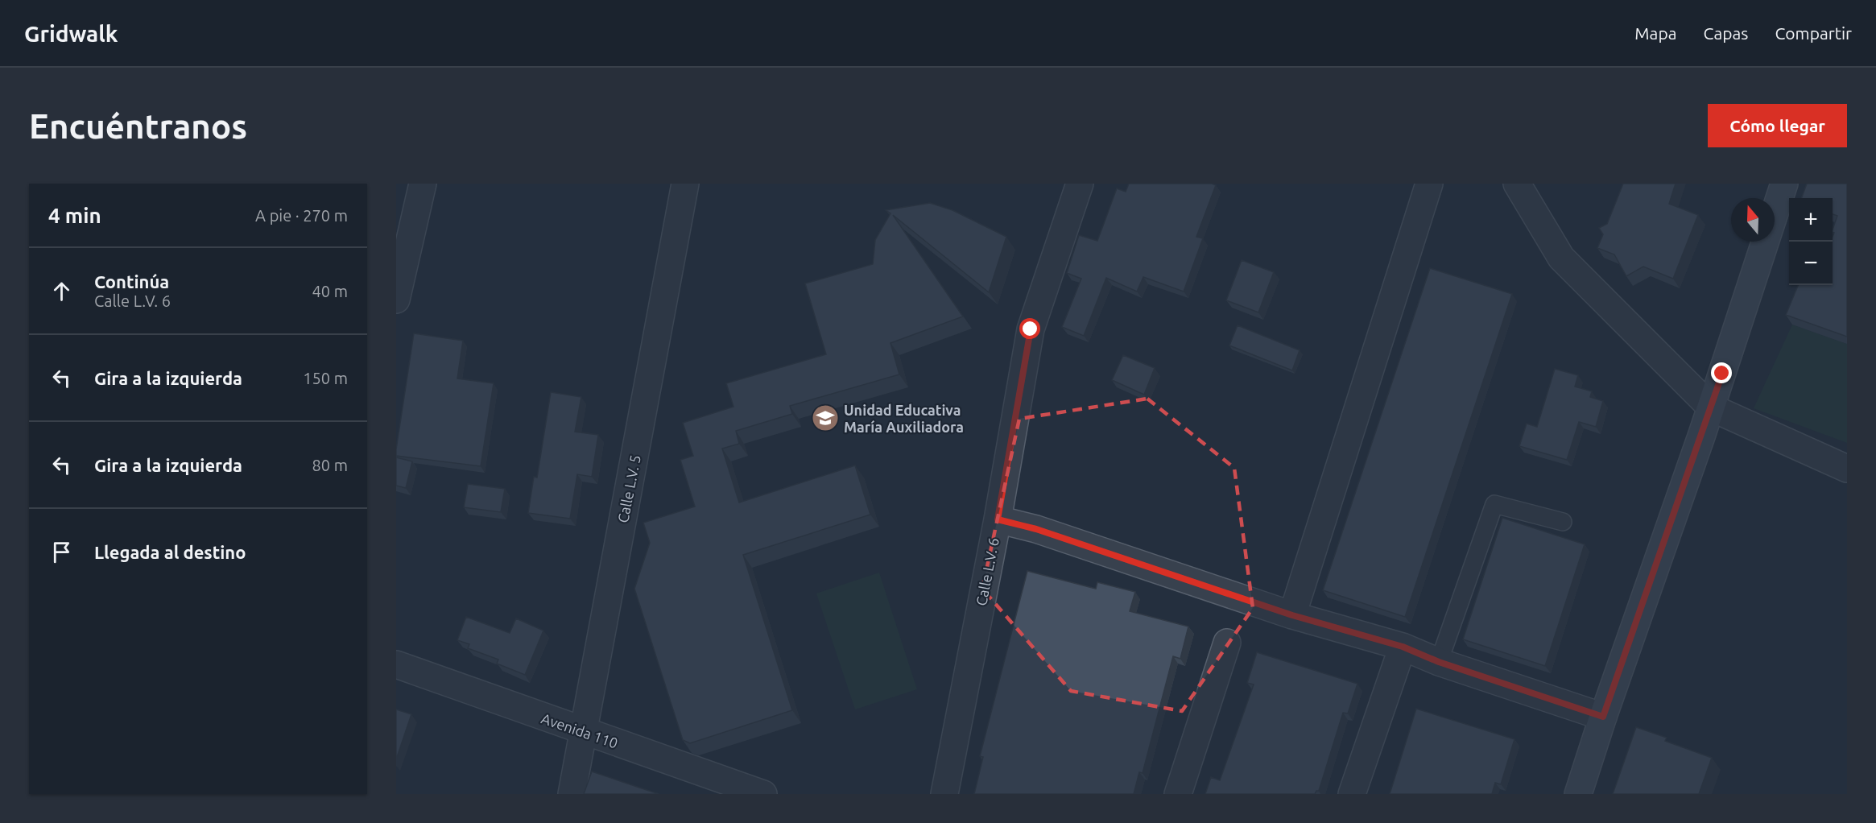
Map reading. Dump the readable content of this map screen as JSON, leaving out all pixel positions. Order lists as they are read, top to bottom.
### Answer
{
  "streets": {
    "street": ["Calle L.V. 5", "Calle L.V. 6", "Avenida 110"]
  },
  "crossings": [
    ["Calle L.V. 5", "Avenida 110"]
  ],
  "places": {
    "school or university": ["Unidad Educativa María Auxiliadora"]
  },
  "north": "top",
  "page": {
    "header": "Gridwalk",
    "nav": ["Mapa", "Capas", "Compartir"],
    "buttons": "Cómo llegar",
    "title": "Encuéntranos",
    "heading": ["4 min", "A pie · 270 m"],
    "map_buttons": ["+", "−"],
    "list": [
      ["Continúa", "Calle L.V. 6", "40 m"],
      ["Gira a la izquierda", "150 m"],
      ["Gira a la izquierda", "80 m"],
      "Llegada al destino"
    ]
  }
}
